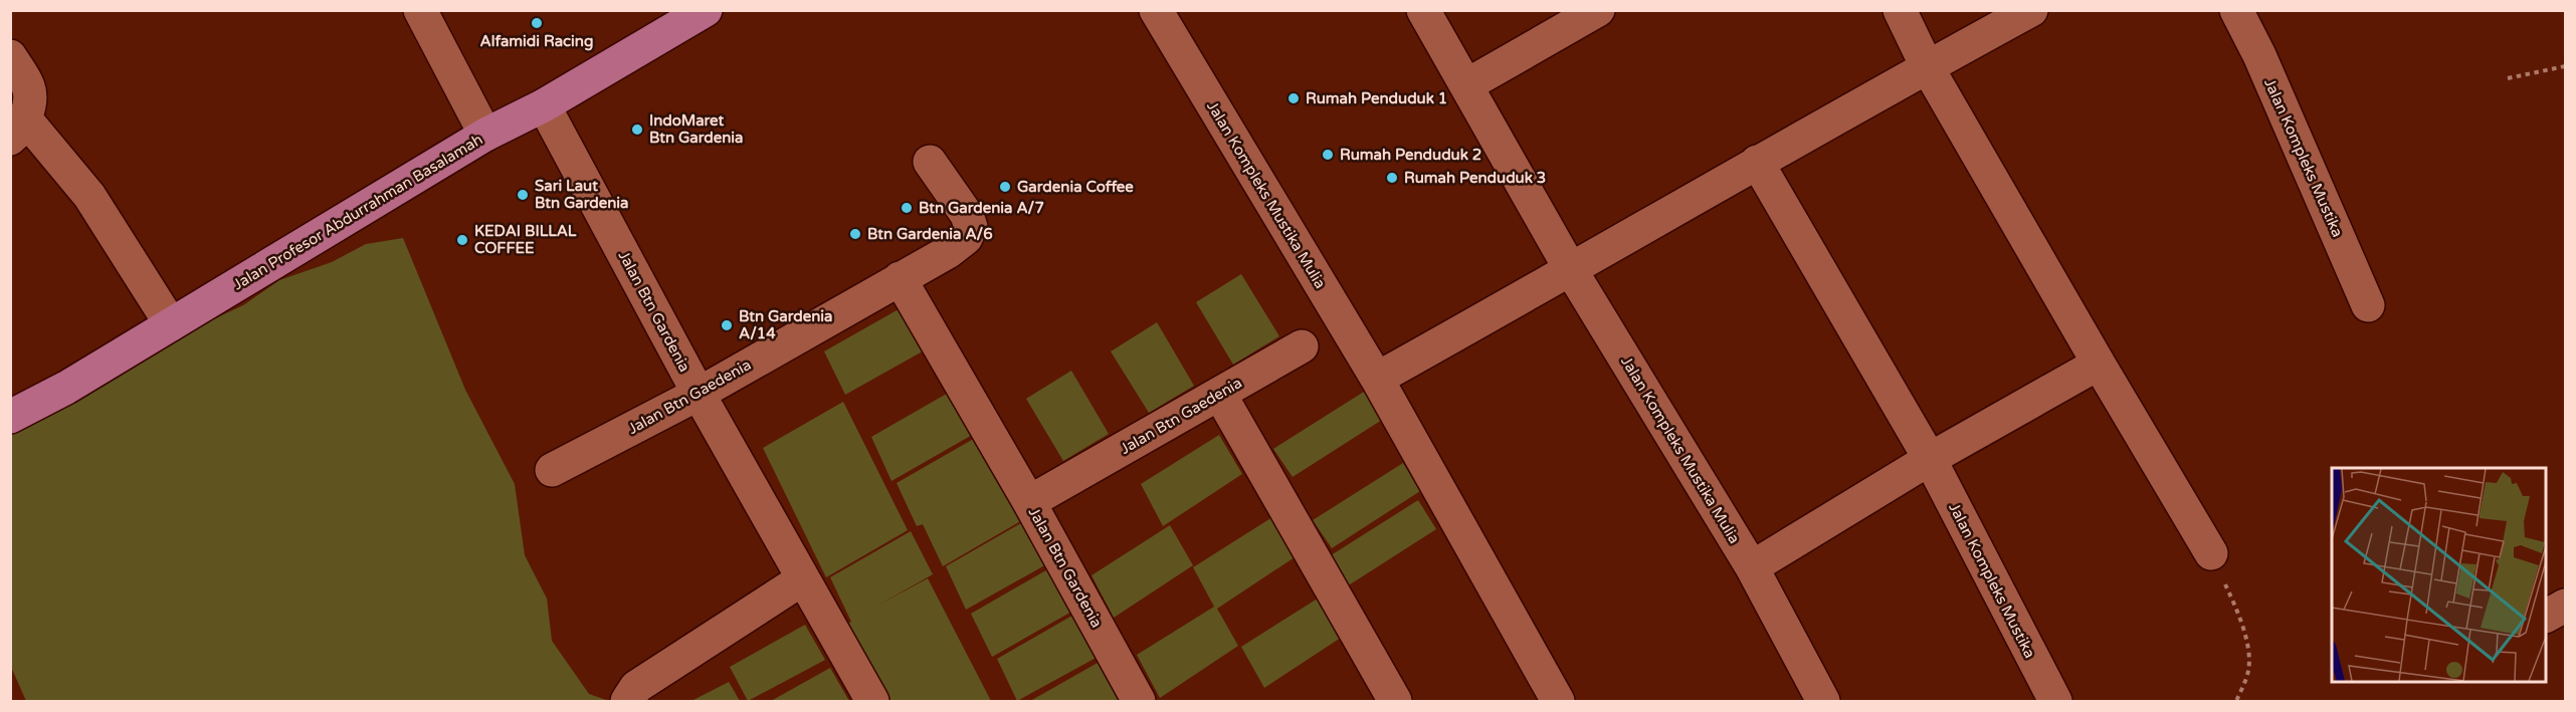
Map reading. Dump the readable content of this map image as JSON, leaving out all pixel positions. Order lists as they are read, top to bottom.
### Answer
{
  "streets": {
    "main road": ["Jalan Profesor Abdurrahman Basalamah"],
    "street": [
      "Jalan Kompleks Mustika",
      "Jalan Kompleks Mustika Mulia",
      "Jalan Btn Gardenia",
      "Jalan Btn Gaedenia"
    ]
  },
  "crossings": [
    ["Jalan Profesor Abdurrahman Basalamah", "Jalan Btn Gardenia"],
    ["Jalan Btn Gardenia", "Jalan Btn Gaedenia"]
  ],
  "places": [
    "Alfamidi Racing",
    "Rumah Penduduk 1",
    "IndoMaret Btn Gardenia",
    "Rumah Penduduk 2",
    "Rumah Penduduk 3",
    "Gardenia Coffee",
    "Sari Laut Btn Gardenia",
    "Btn Gardenia A/7",
    "Btn Gardenia A/6",
    "KEDAI BILLAL COFFEE",
    "Btn Gardenia A/14"
  ]
}
